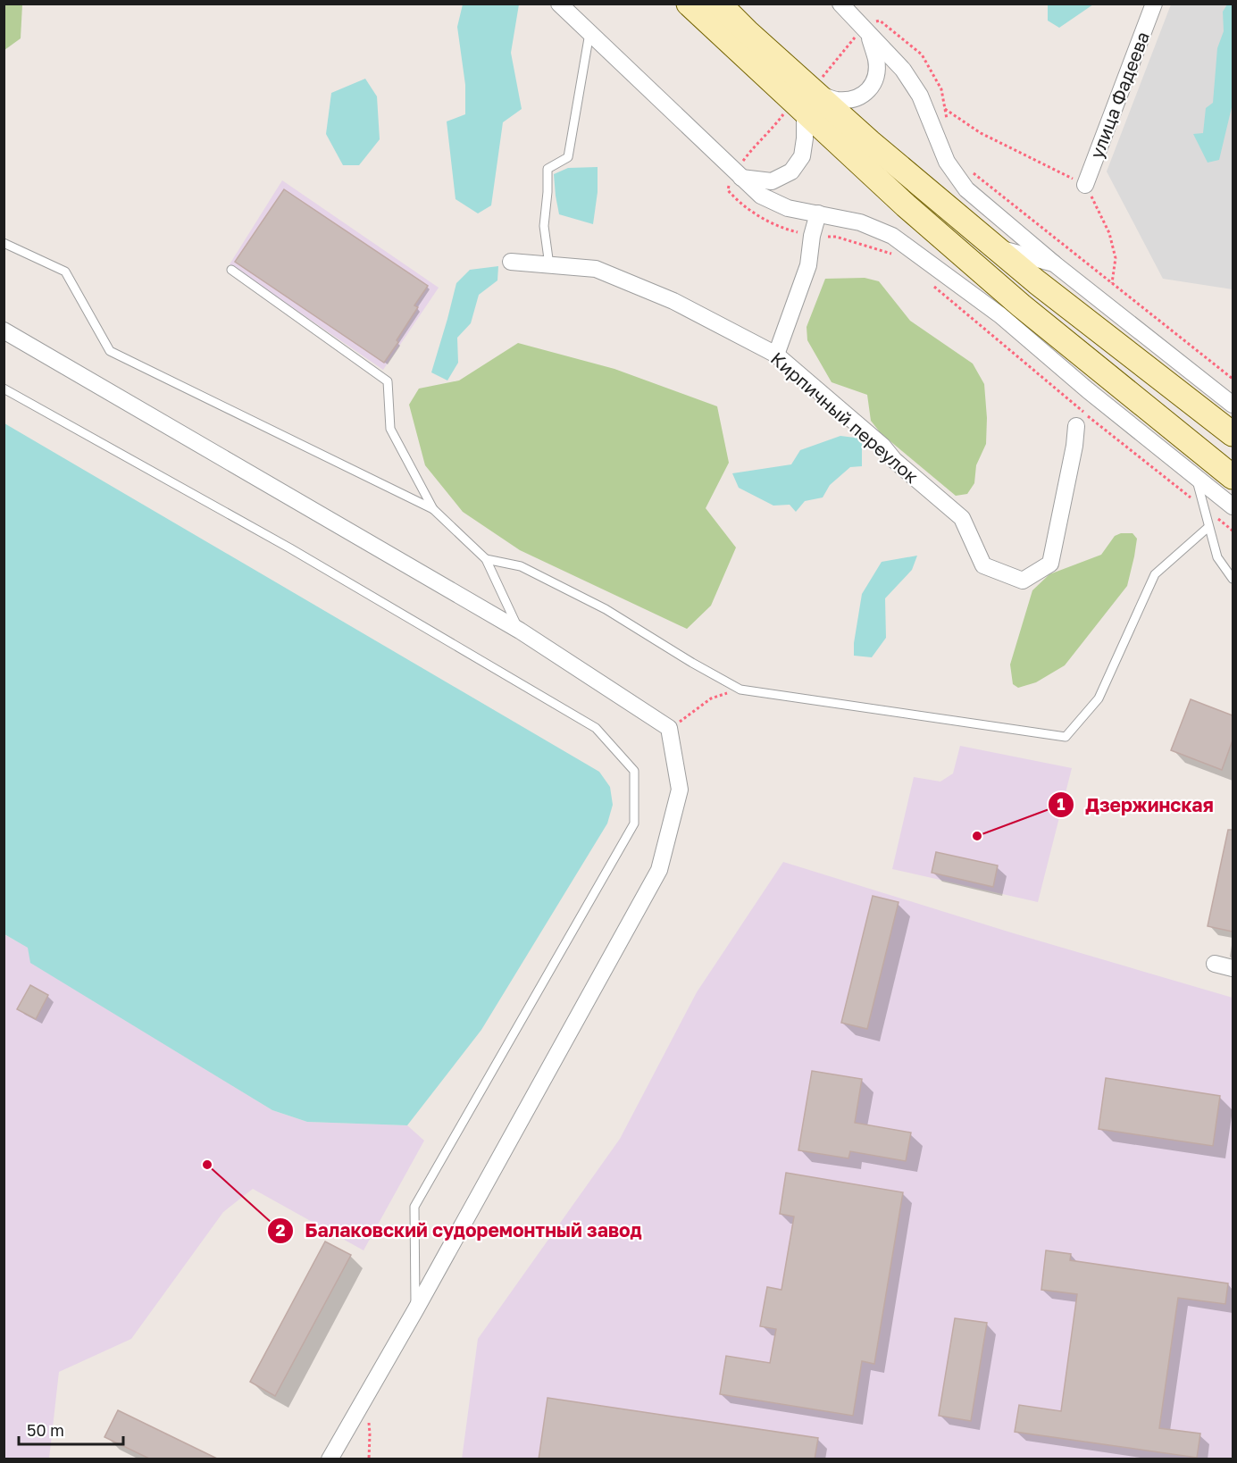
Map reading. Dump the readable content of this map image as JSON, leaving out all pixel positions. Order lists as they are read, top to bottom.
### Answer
{
  "streets": {
    "street": ["улица Фадеева", "Кирпичный переулок"]
  },
  "places": ["Дзержинская", "Балаковский судоремонтный завод"],
  "scale_bar": "50 m"
}
